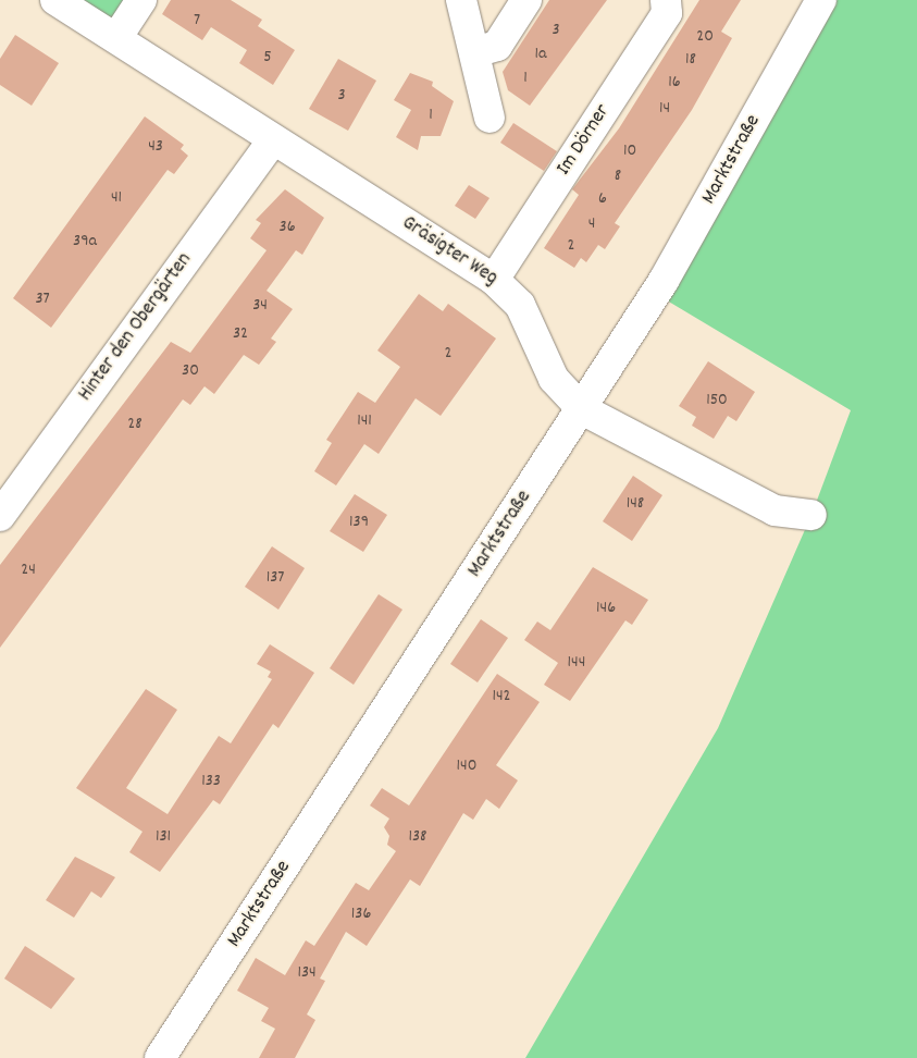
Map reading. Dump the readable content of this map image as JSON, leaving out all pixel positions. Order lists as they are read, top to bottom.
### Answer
{
  "streets": {
    "street": [
      "Im Dörner",
      "Marktstraße",
      "Gräsigter Weg",
      "Hinter den Obergärten"
    ]
  },
  "crossings": [
    ["Im Dörner", "Gräsigter Weg"],
    ["Marktstraße", "Gräsigter Weg"],
    ["Gräsigter Weg", "Hinter den Obergärten"]
  ],
  "house_numbers": [
    "7",
    "3",
    "20",
    "1a",
    "5",
    "18",
    "1",
    "16",
    "3",
    "14",
    "1",
    "43",
    "10",
    "8",
    "41",
    "6",
    "4",
    "36",
    "39a",
    "2",
    "37",
    "34",
    "32",
    "2",
    "30",
    "150",
    "141",
    "28",
    "148",
    "139",
    "24",
    "137",
    "146",
    "144",
    "142",
    "140",
    "133",
    "131",
    "138",
    "136",
    "134"
  ]
}
